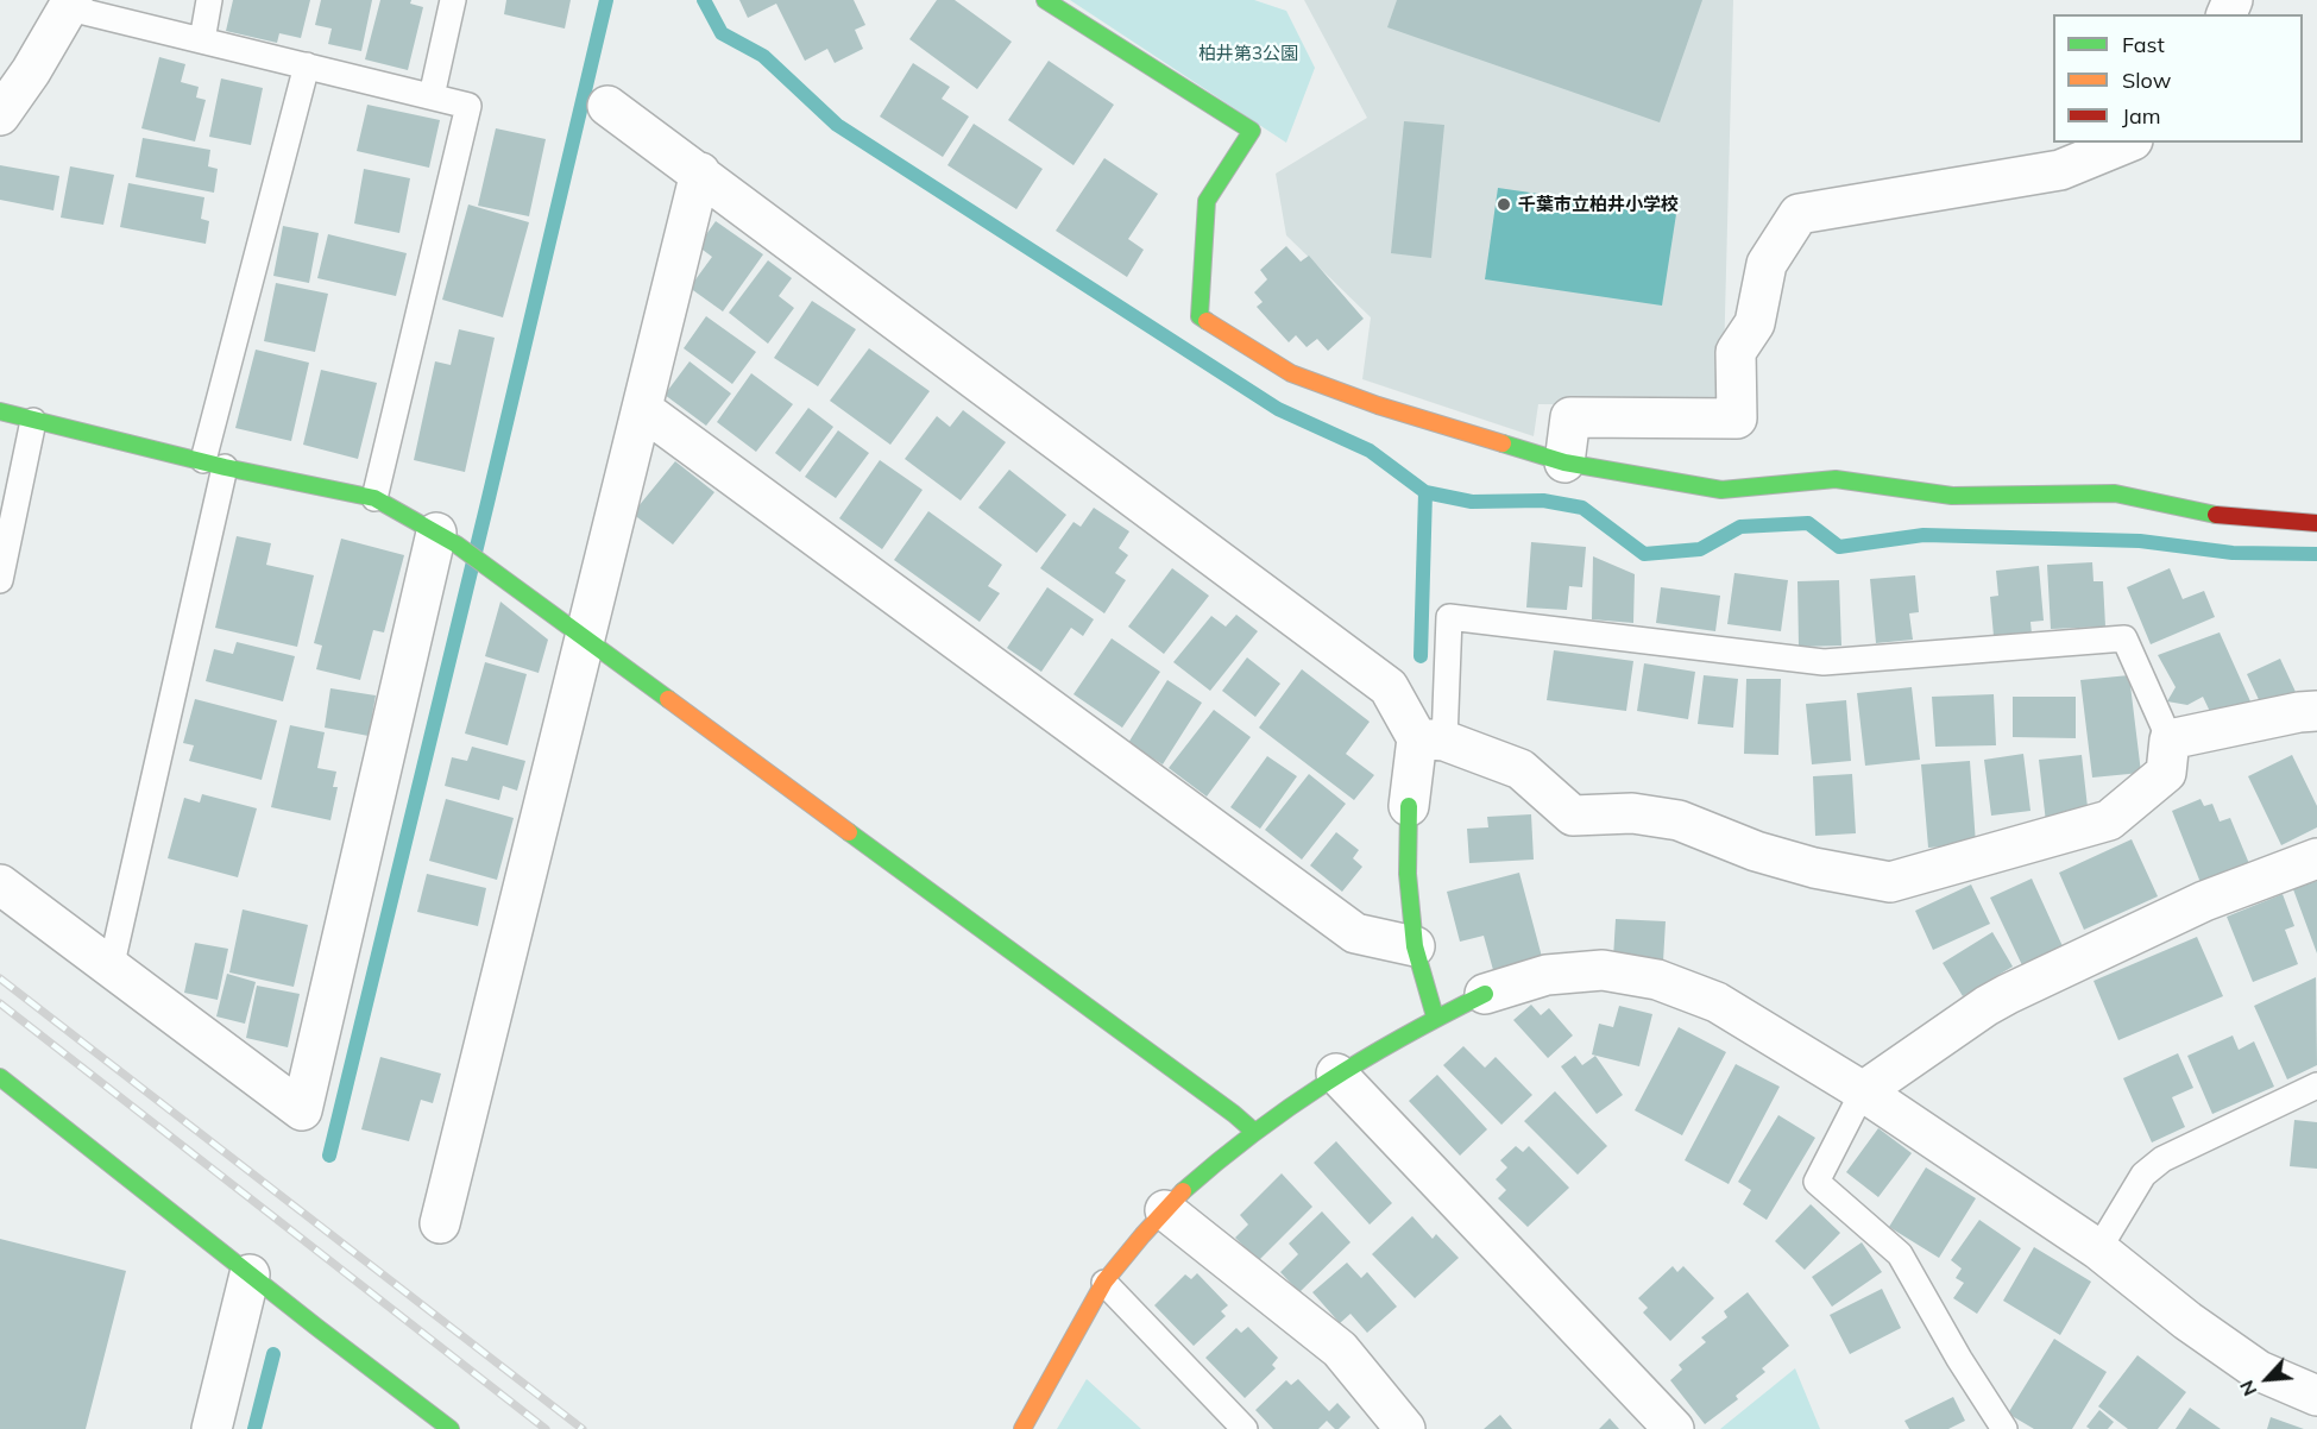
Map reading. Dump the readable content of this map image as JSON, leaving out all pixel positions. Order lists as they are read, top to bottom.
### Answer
{
  "parks": ["柏井第3公園"],
  "places": ["千葉市立柏井小学校"],
  "legend": ["Fast", "Slow", "Jam"],
  "north": "bottom left"
}
